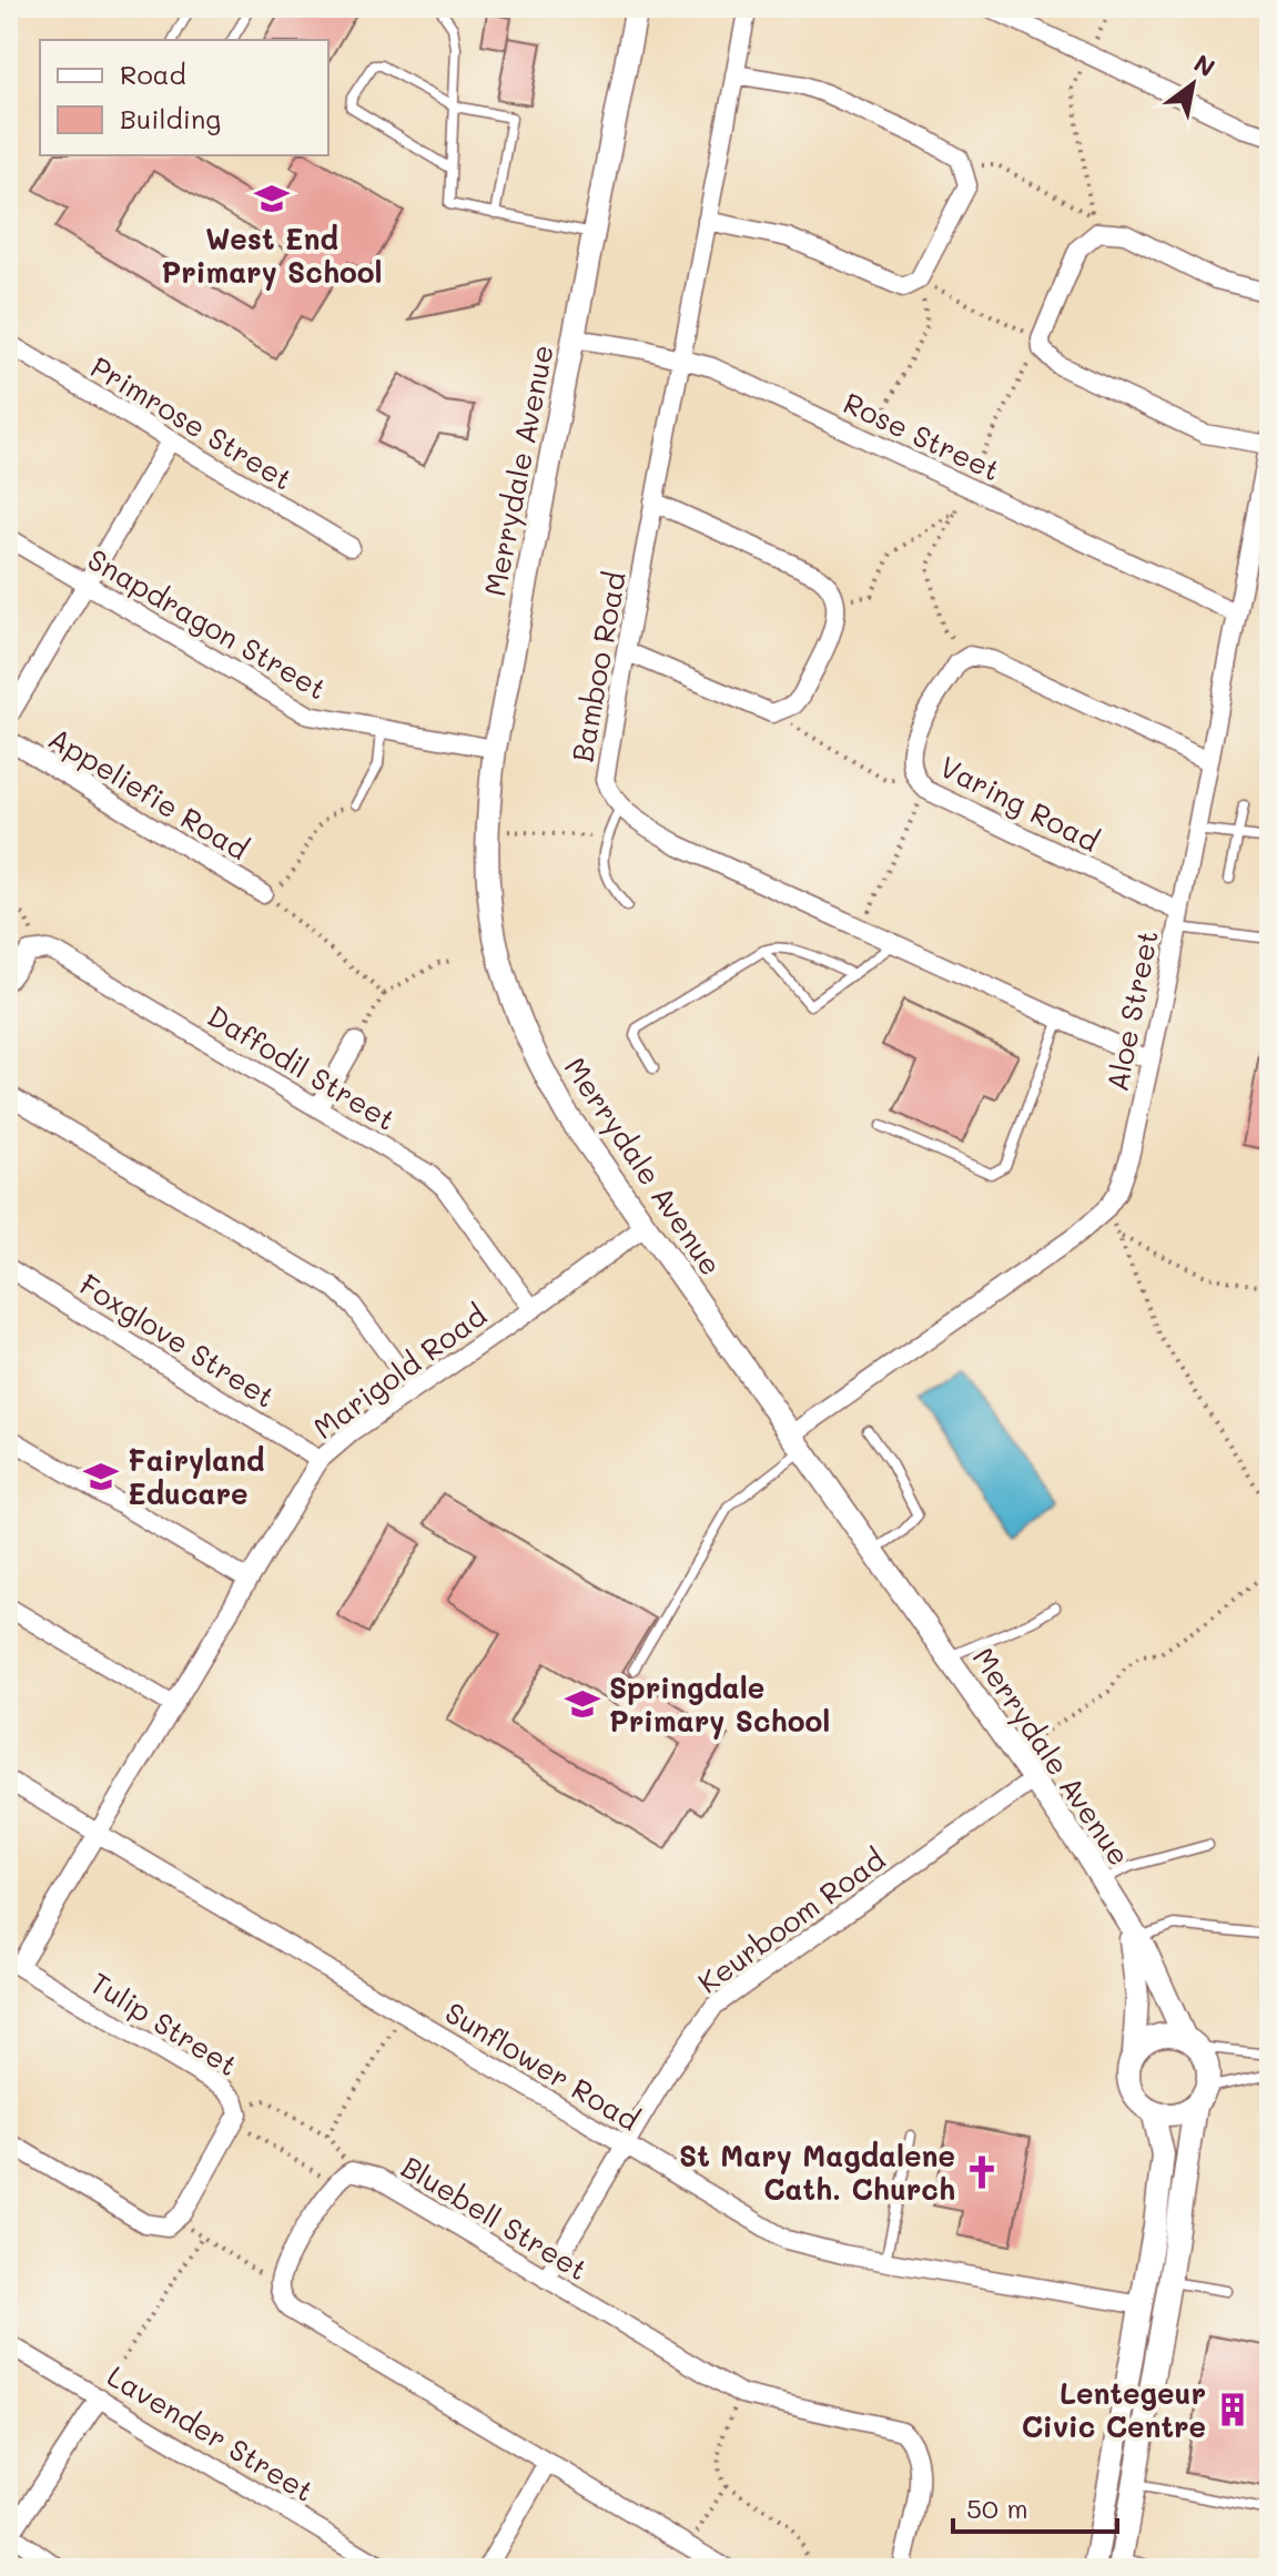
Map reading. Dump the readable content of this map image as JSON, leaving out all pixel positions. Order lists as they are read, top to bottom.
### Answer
{
  "streets": {
    "street": [
      "Primrose Street",
      "Rose Street",
      "Merrydale Avenue",
      "Snapdragon Street",
      "Bamboo Road",
      "Appeliefie Road",
      "Varing Road",
      "Aloe Street",
      "Daffodil Street",
      "Foxglove Street",
      "Marigold Road",
      "Keurboom Road",
      "Tulip Street",
      "Sunflower Road",
      "Bluebell Street",
      "Lavender Street"
    ]
  },
  "crossings": [
    ["Rose Street", "Merrydale Avenue"],
    ["Rose Street", "Bamboo Road"],
    ["Rose Street", "Aloe Street"],
    ["Merrydale Avenue", "Snapdragon Street"],
    ["Merrydale Avenue", "Aloe Street"],
    ["Merrydale Avenue", "Marigold Road"],
    ["Merrydale Avenue", "Keurboom Road"],
    ["Varing Road", "Aloe Street"],
    ["Daffodil Street", "Marigold Road"],
    ["Foxglove Street", "Marigold Road"],
    ["Marigold Road", "Tulip Street"],
    ["Marigold Road", "Sunflower Road"],
    ["Keurboom Road", "Sunflower Road"],
    ["Keurboom Road", "Bluebell Street"]
  ],
  "places": {
    "school or university": ["West End Primary School", "Fairyland Educare", "Springdale Primary School"],
    "church": ["St Mary Magdalene Cath. Church"],
    "building": ["Lentegeur Civic Centre"]
  },
  "legend": ["Road", "Building"],
  "scale_bar": "50 m",
  "north": "top right"
}
